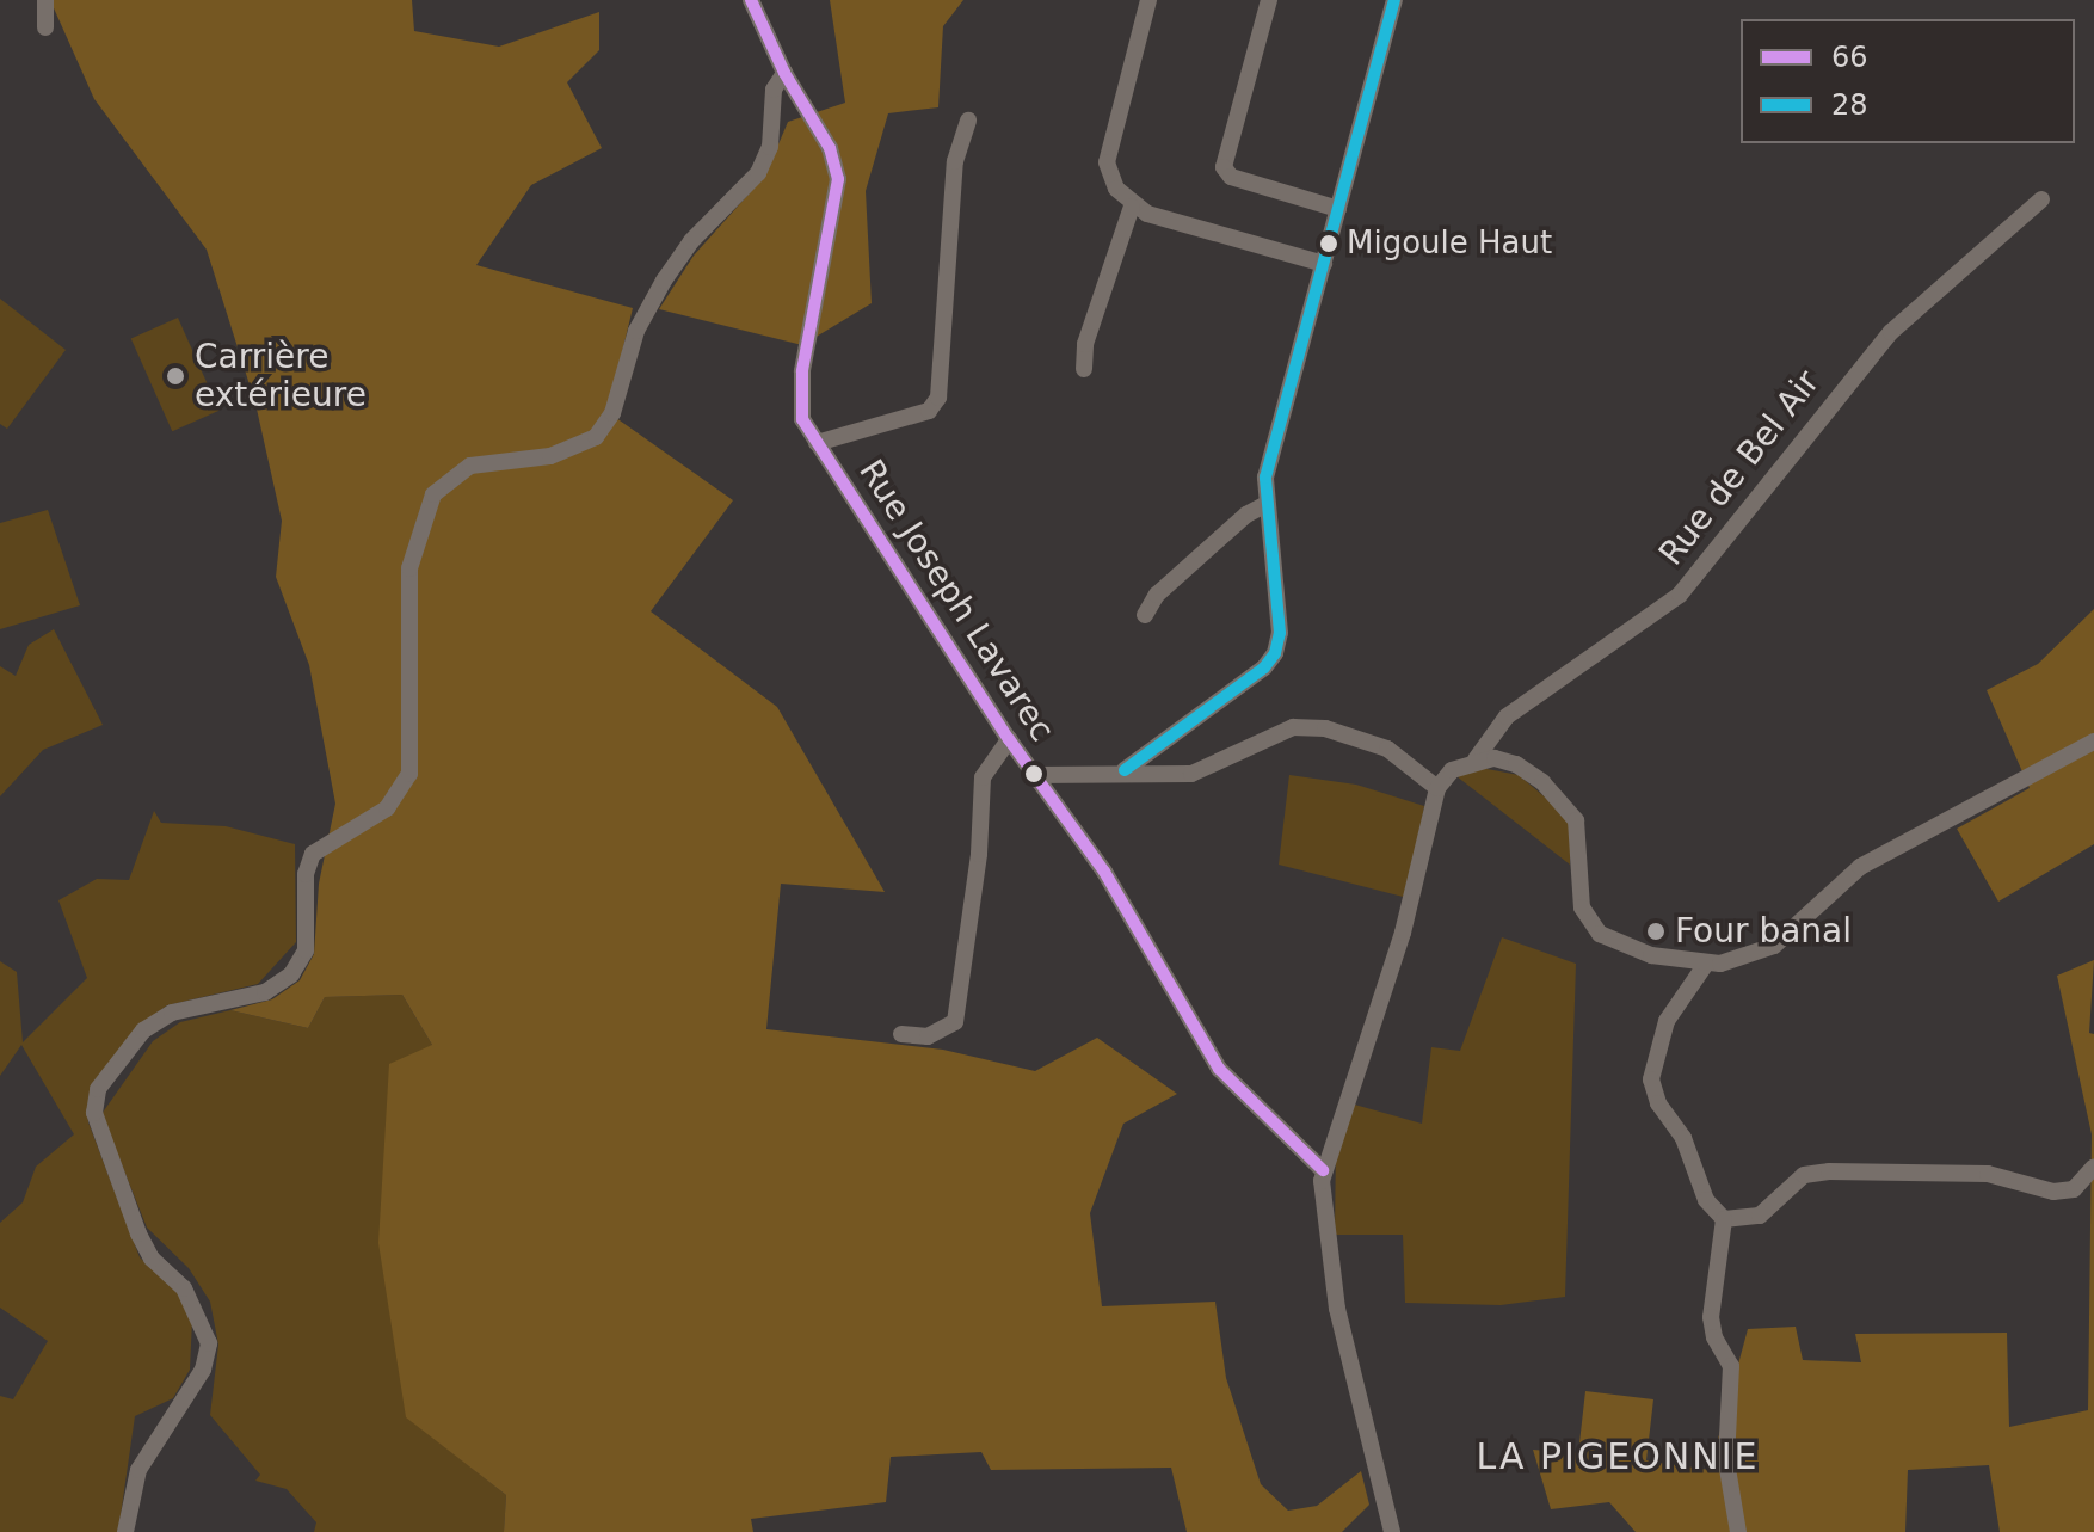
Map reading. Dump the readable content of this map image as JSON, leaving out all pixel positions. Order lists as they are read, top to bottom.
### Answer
{
  "streets": {
    "street": ["Rue de Bel Air", "Rue Joseph Lavarec"]
  },
  "districts": ["LA PIGEONNIE"],
  "places": ["Migoule Haut", "Carrière extérieure", "Four banal"],
  "lines": ["transit line 66", "transit line 28"],
  "legend": ["66", "28"]
}
